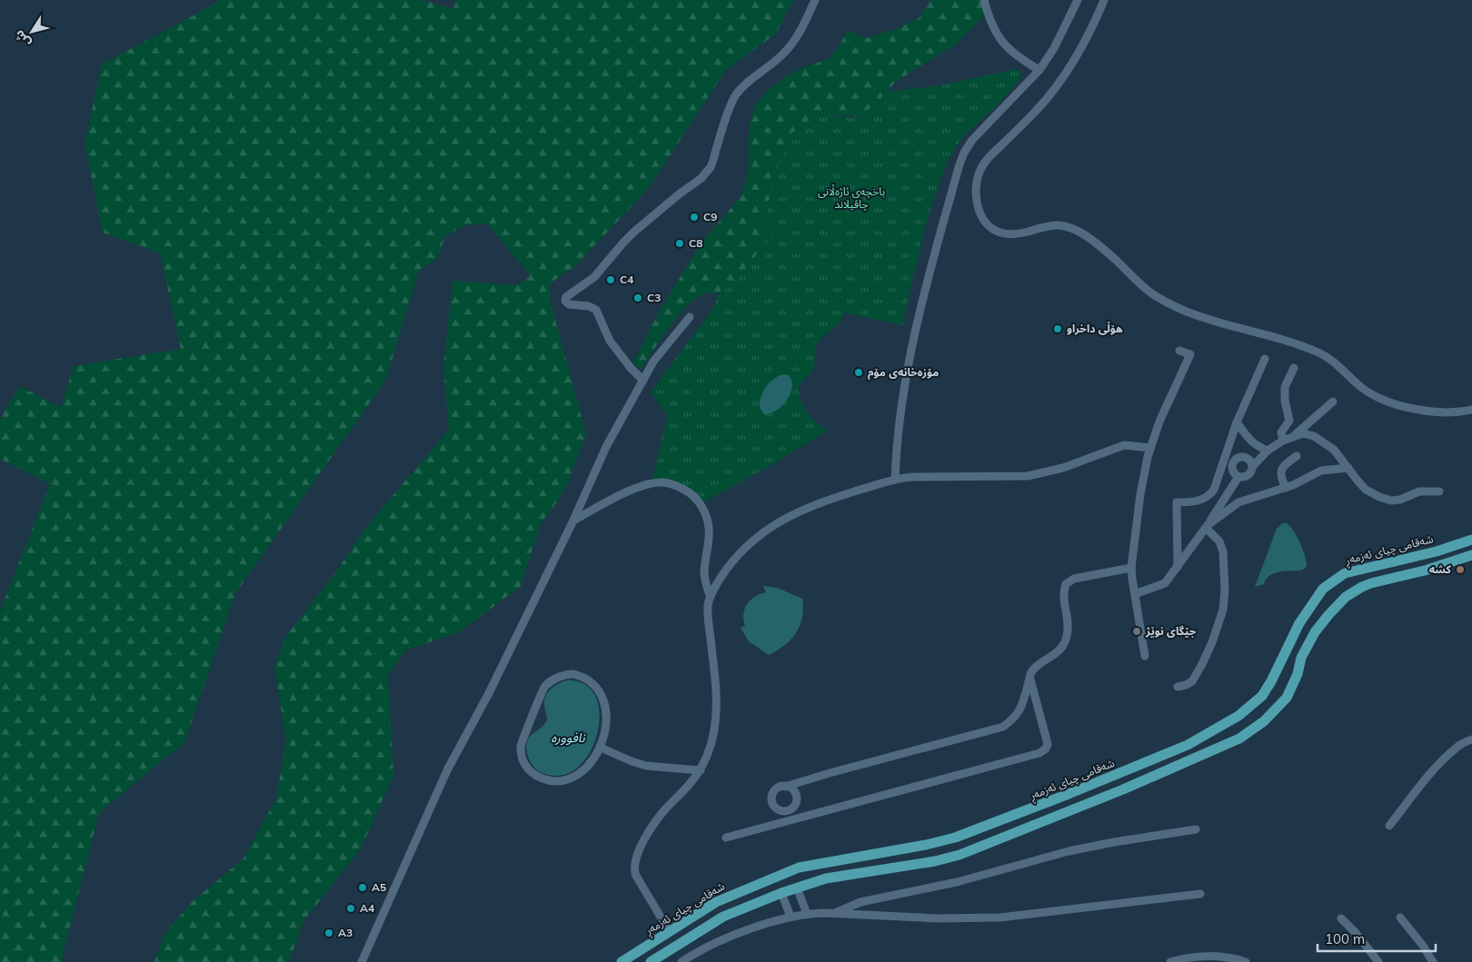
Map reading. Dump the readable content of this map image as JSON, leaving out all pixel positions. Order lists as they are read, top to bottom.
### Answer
{
  "streets": {
    "main road": ["شەقامی چیای ئەزمەڕ"]
  },
  "water": ["نافوورە"],
  "parks": ["باخچەی ئاژەڵانی چاڤیلاند"],
  "places": [
    "C9",
    "C8",
    "C4",
    "C3",
    "هۆڵی داخراو",
    "مۆزەخانەی مۆم",
    "كشه",
    "جێگای نوێژ",
    "A5",
    "A4",
    "A3"
  ],
  "scale_bar": "100 m",
  "north": "bottom left"
}
